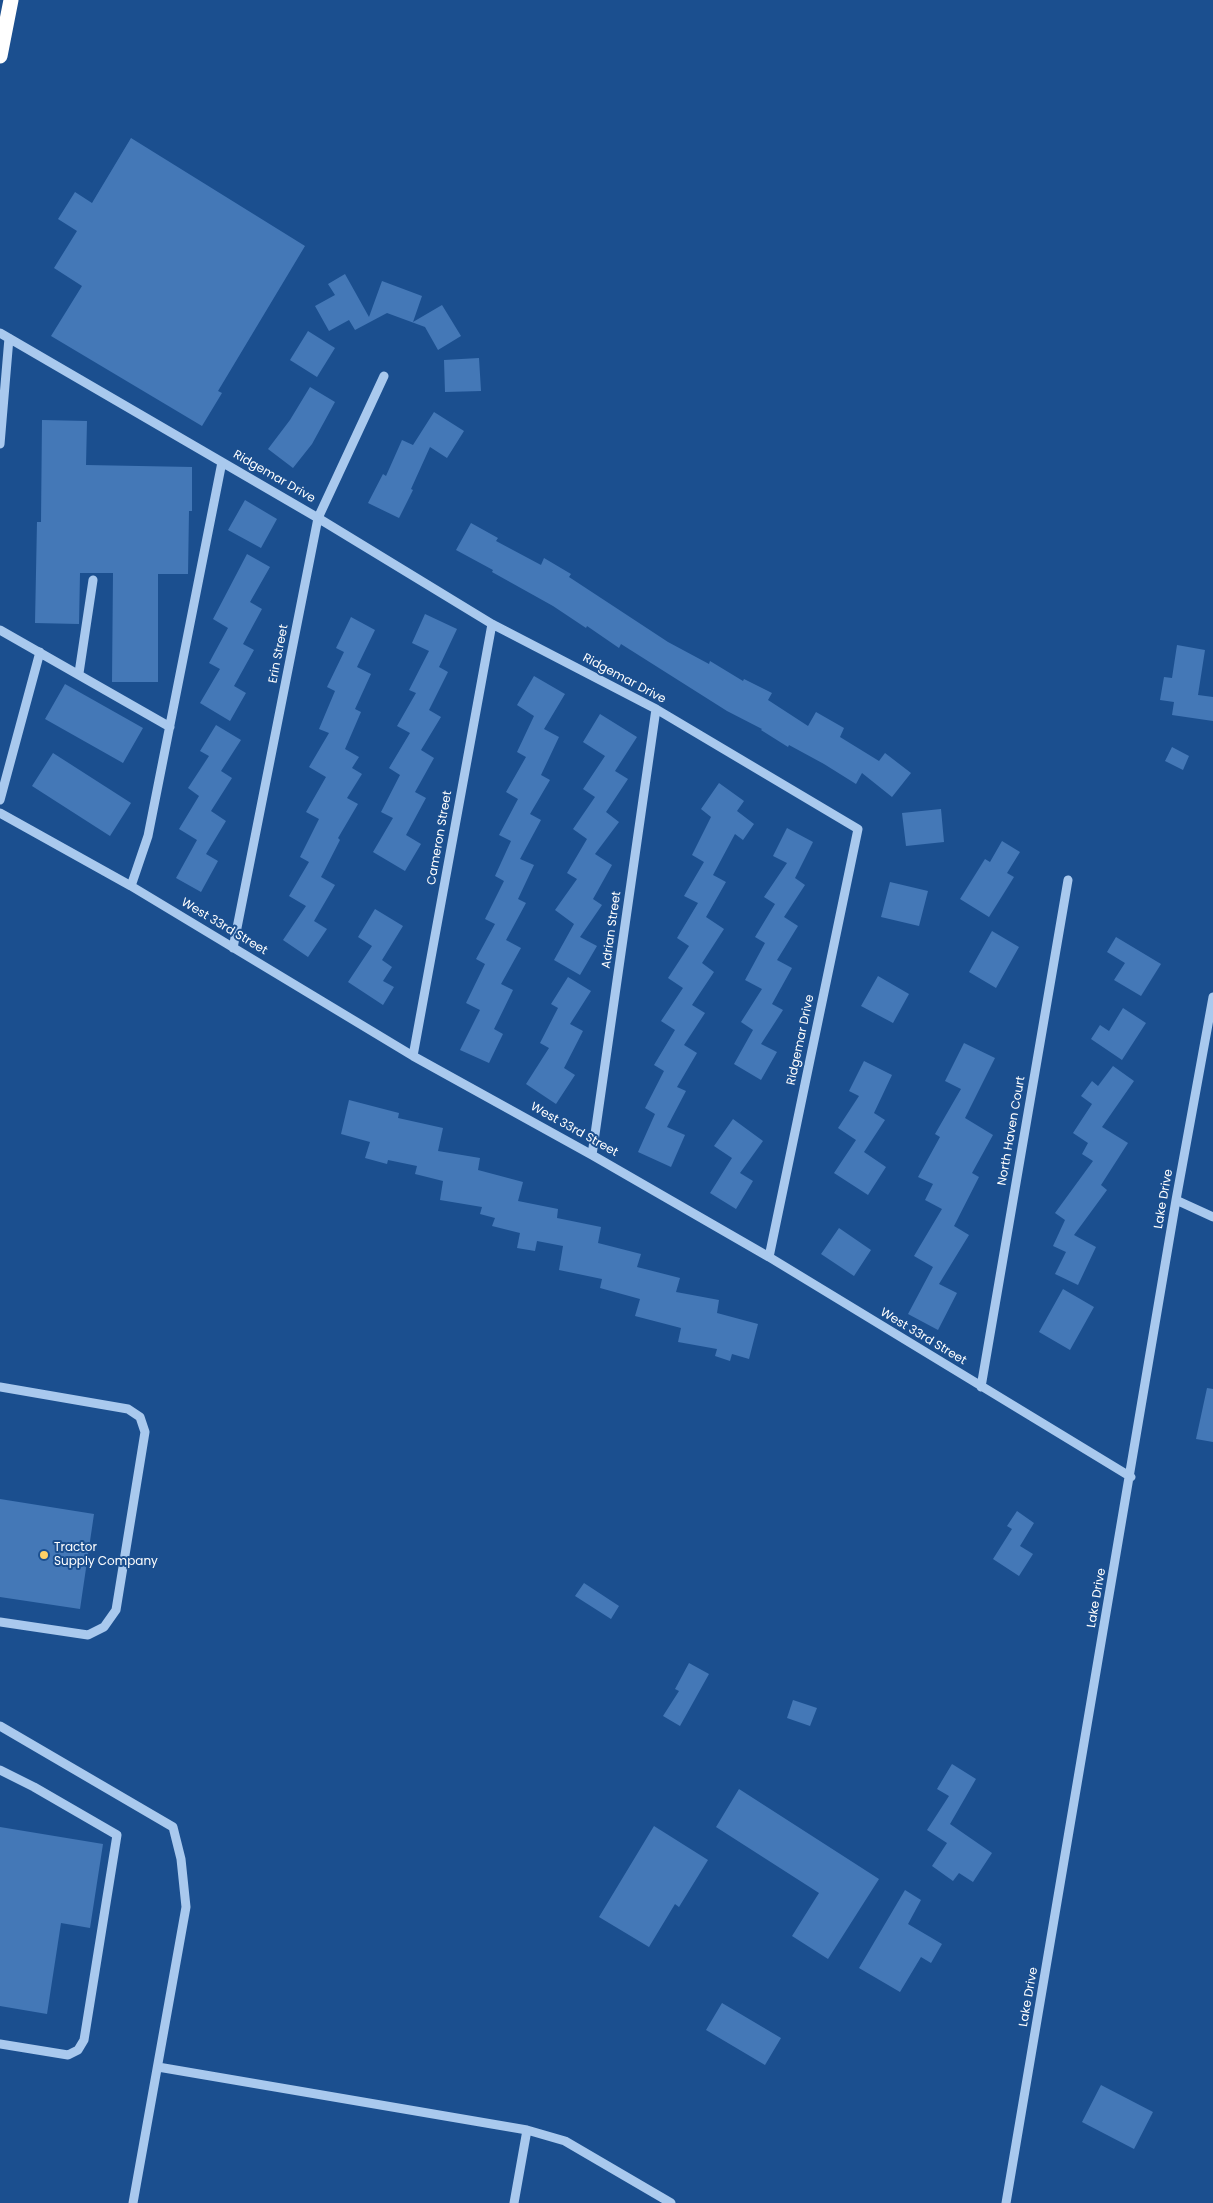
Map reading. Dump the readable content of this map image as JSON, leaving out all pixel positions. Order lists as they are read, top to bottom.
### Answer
{
  "streets": {
    "street": [
      "Ridgemar Drive",
      "Erin Street",
      "Cameron Street",
      "West 33rd Street",
      "Adrian Street",
      "North Haven Court",
      "Lake Drive"
    ]
  },
  "crossings": [
    ["Ridgemar Drive", "Erin Street"],
    ["Ridgemar Drive", "Cameron Street"],
    ["Ridgemar Drive", "West 33rd Street"],
    ["Ridgemar Drive", "Adrian Street"],
    ["Erin Street", "West 33rd Street"],
    ["Cameron Street", "West 33rd Street"],
    ["West 33rd Street", "Adrian Street"],
    ["West 33rd Street", "North Haven Court"],
    ["West 33rd Street", "Lake Drive"]
  ],
  "places": ["Tractor Supply Company"]
}
